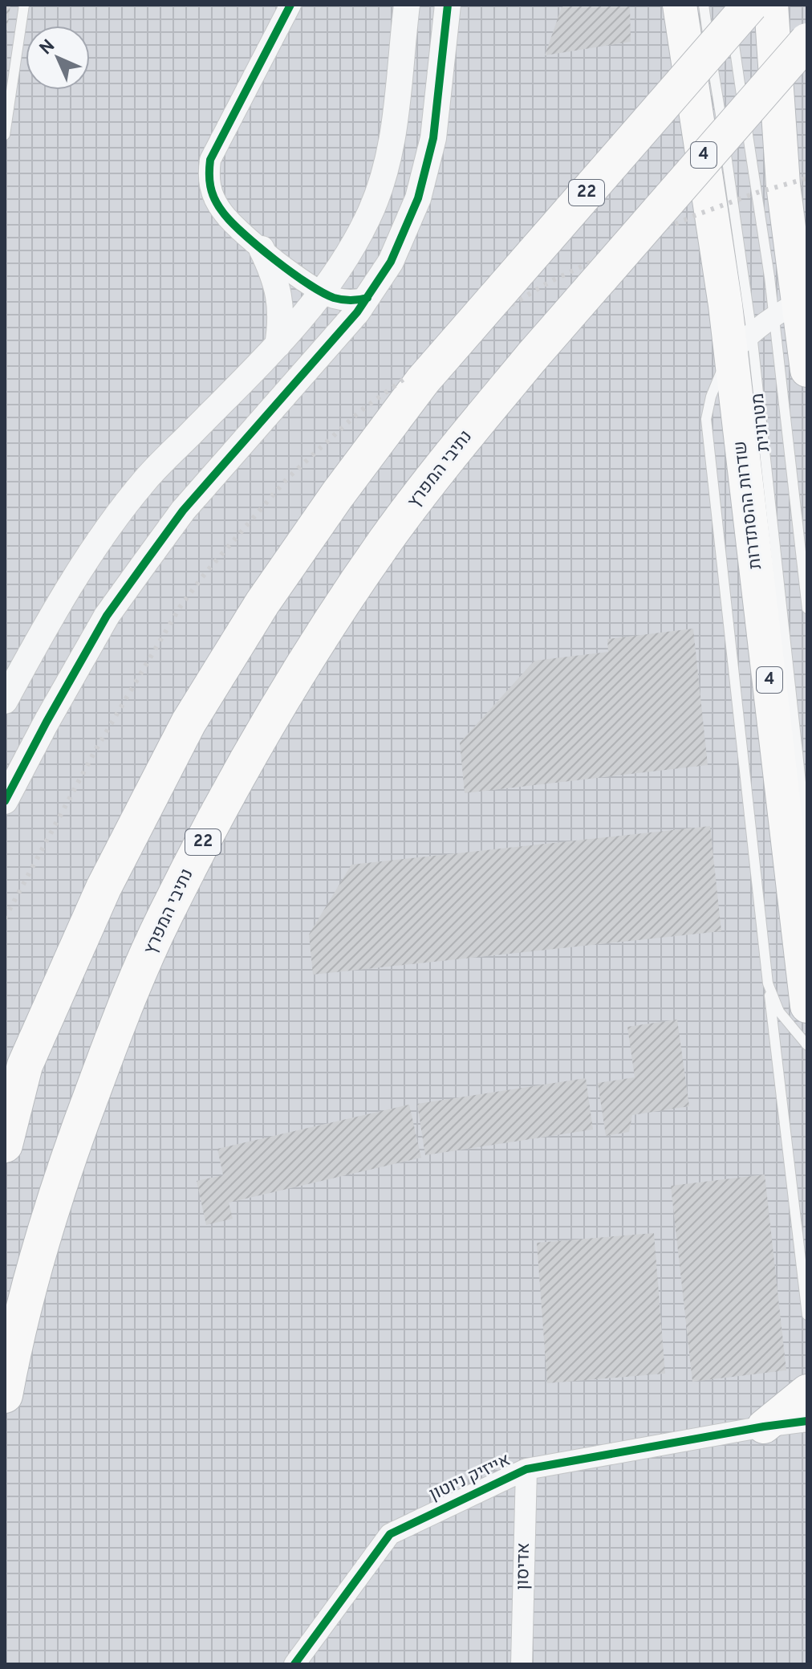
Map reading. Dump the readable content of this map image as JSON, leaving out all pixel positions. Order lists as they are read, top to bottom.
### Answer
{
  "streets": {
    "highway": [
      "4",
      "22",
      "נתיבי המפרץ",
      "שדרות ההסתדרות"
    ],
    "street": ["אייזיק ניוטון", "אדיסון"],
    "lane": ["מטרונית"]
  },
  "crossings": [
    ["22", "מטרונית"],
    ["מטרונית", "שדרות ההסתדרות"],
    ["אייזיק ניוטון", "אדיסון"]
  ],
  "north": "top left"
}
